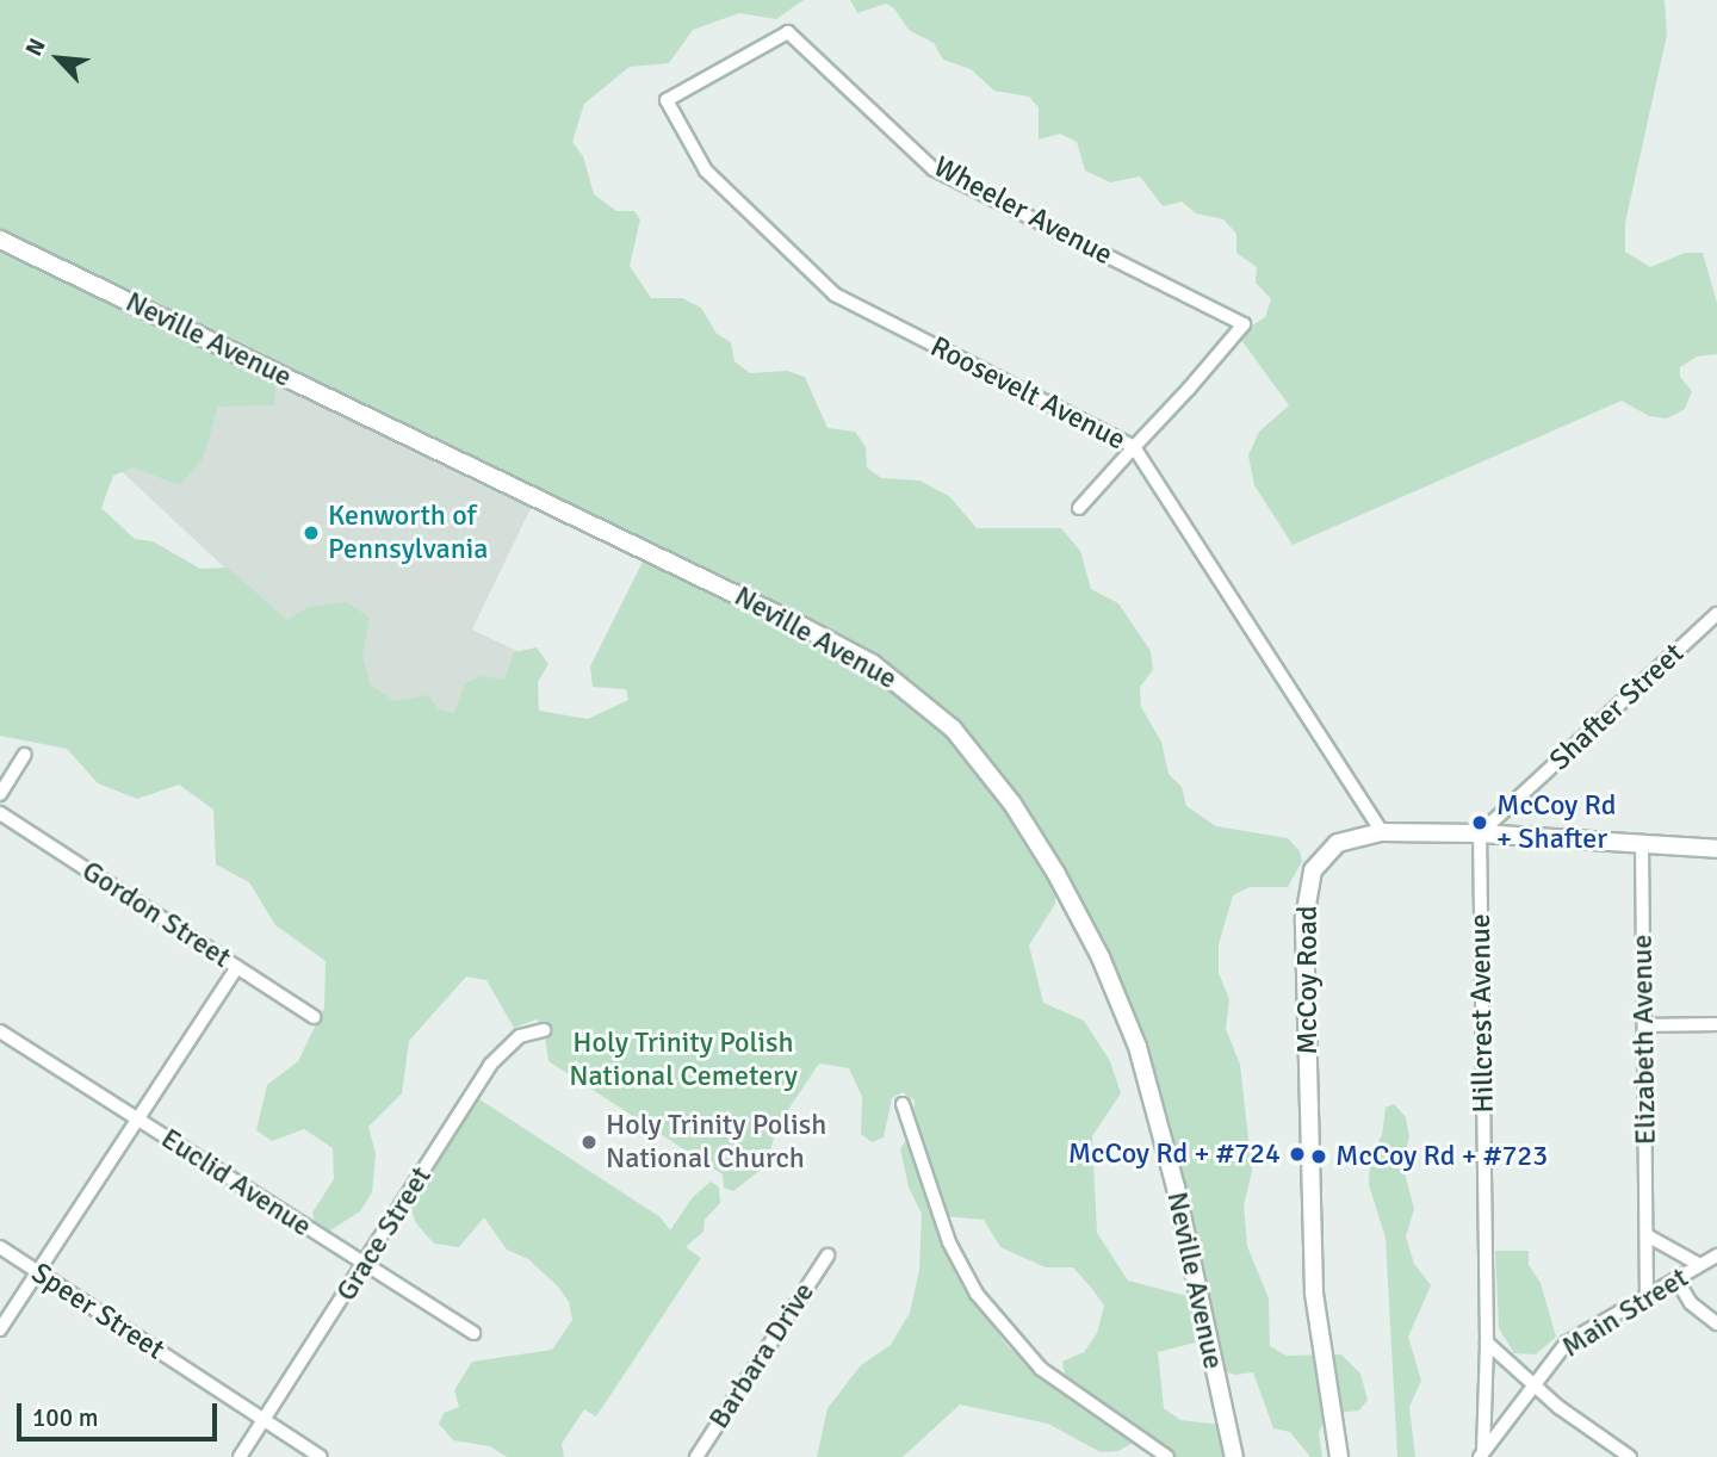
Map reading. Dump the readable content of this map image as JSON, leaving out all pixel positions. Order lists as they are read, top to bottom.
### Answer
{
  "streets": {
    "street": [
      "Wheeler Avenue",
      "Neville Avenue",
      "Roosevelt Avenue",
      "Shafter Street",
      "Gordon Street",
      "McCoy Road",
      "Hillcrest Avenue",
      "Elizabeth Avenue",
      "Euclid Avenue",
      "Grace Street",
      "Speer Street",
      "Main Street",
      "Barbara Drive"
    ]
  },
  "crossings": [
    ["Wheeler Avenue", "Roosevelt Avenue"],
    ["Roosevelt Avenue", "McCoy Road"],
    ["Shafter Street", "McCoy Road"],
    ["Shafter Street", "Hillcrest Avenue"],
    ["McCoy Road", "Hillcrest Avenue"],
    ["McCoy Road", "Elizabeth Avenue"],
    ["Hillcrest Avenue", "Main Street"],
    ["Elizabeth Avenue", "Main Street"],
    ["Euclid Avenue", "Grace Street"],
    ["Grace Street", "Speer Street"]
  ],
  "parks": ["Holy Trinity Polish National Cemetery"],
  "places": [
    "Kenworth of Pennsylvania",
    "McCoy Rd + Shafter",
    "Holy Trinity Polish National Church",
    "McCoy Rd + #724",
    "McCoy Rd + #723"
  ],
  "scale_bar": "100 m",
  "north": "top left"
}
